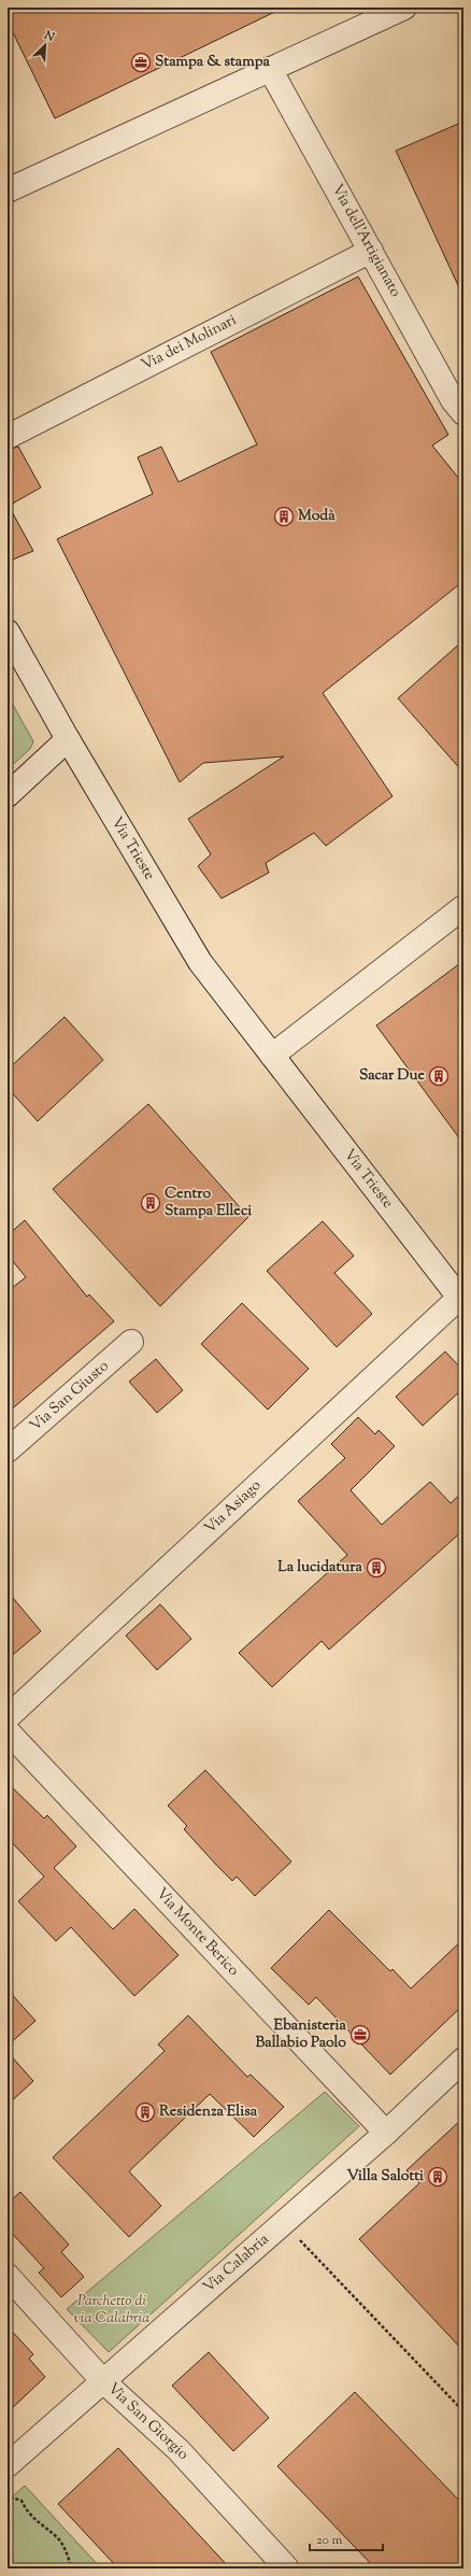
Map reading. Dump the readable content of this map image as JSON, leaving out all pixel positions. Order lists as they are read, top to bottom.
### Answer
{
  "streets": {
    "street": [
      "Via dell'Artigianato",
      "Via dei Molinari",
      "Via Trieste",
      "Via San Giusto",
      "Via Asiago",
      "Via Monte Berico",
      "Via Calabria",
      "Via San Giorgio"
    ]
  },
  "crossings": [
    ["Via dell'Artigianato", "Via dei Molinari"],
    ["Via Trieste", "Via Asiago"],
    ["Via Monte Berico", "Via Calabria"],
    ["Via Calabria", "Via San Giorgio"]
  ],
  "parks": ["Parchetto di via Calabria"],
  "places": {
    "office": ["Stampa & stampa", "Ebanisteria Ballabio Paolo"],
    "building": [
      "Modà",
      "Sacar Due",
      "Centro Stampa Elleci",
      "La lucidatura",
      "Residenza Elisa",
      "Villa Salotti"
    ]
  },
  "scale_bar": "20 m",
  "north": "top right"
}
